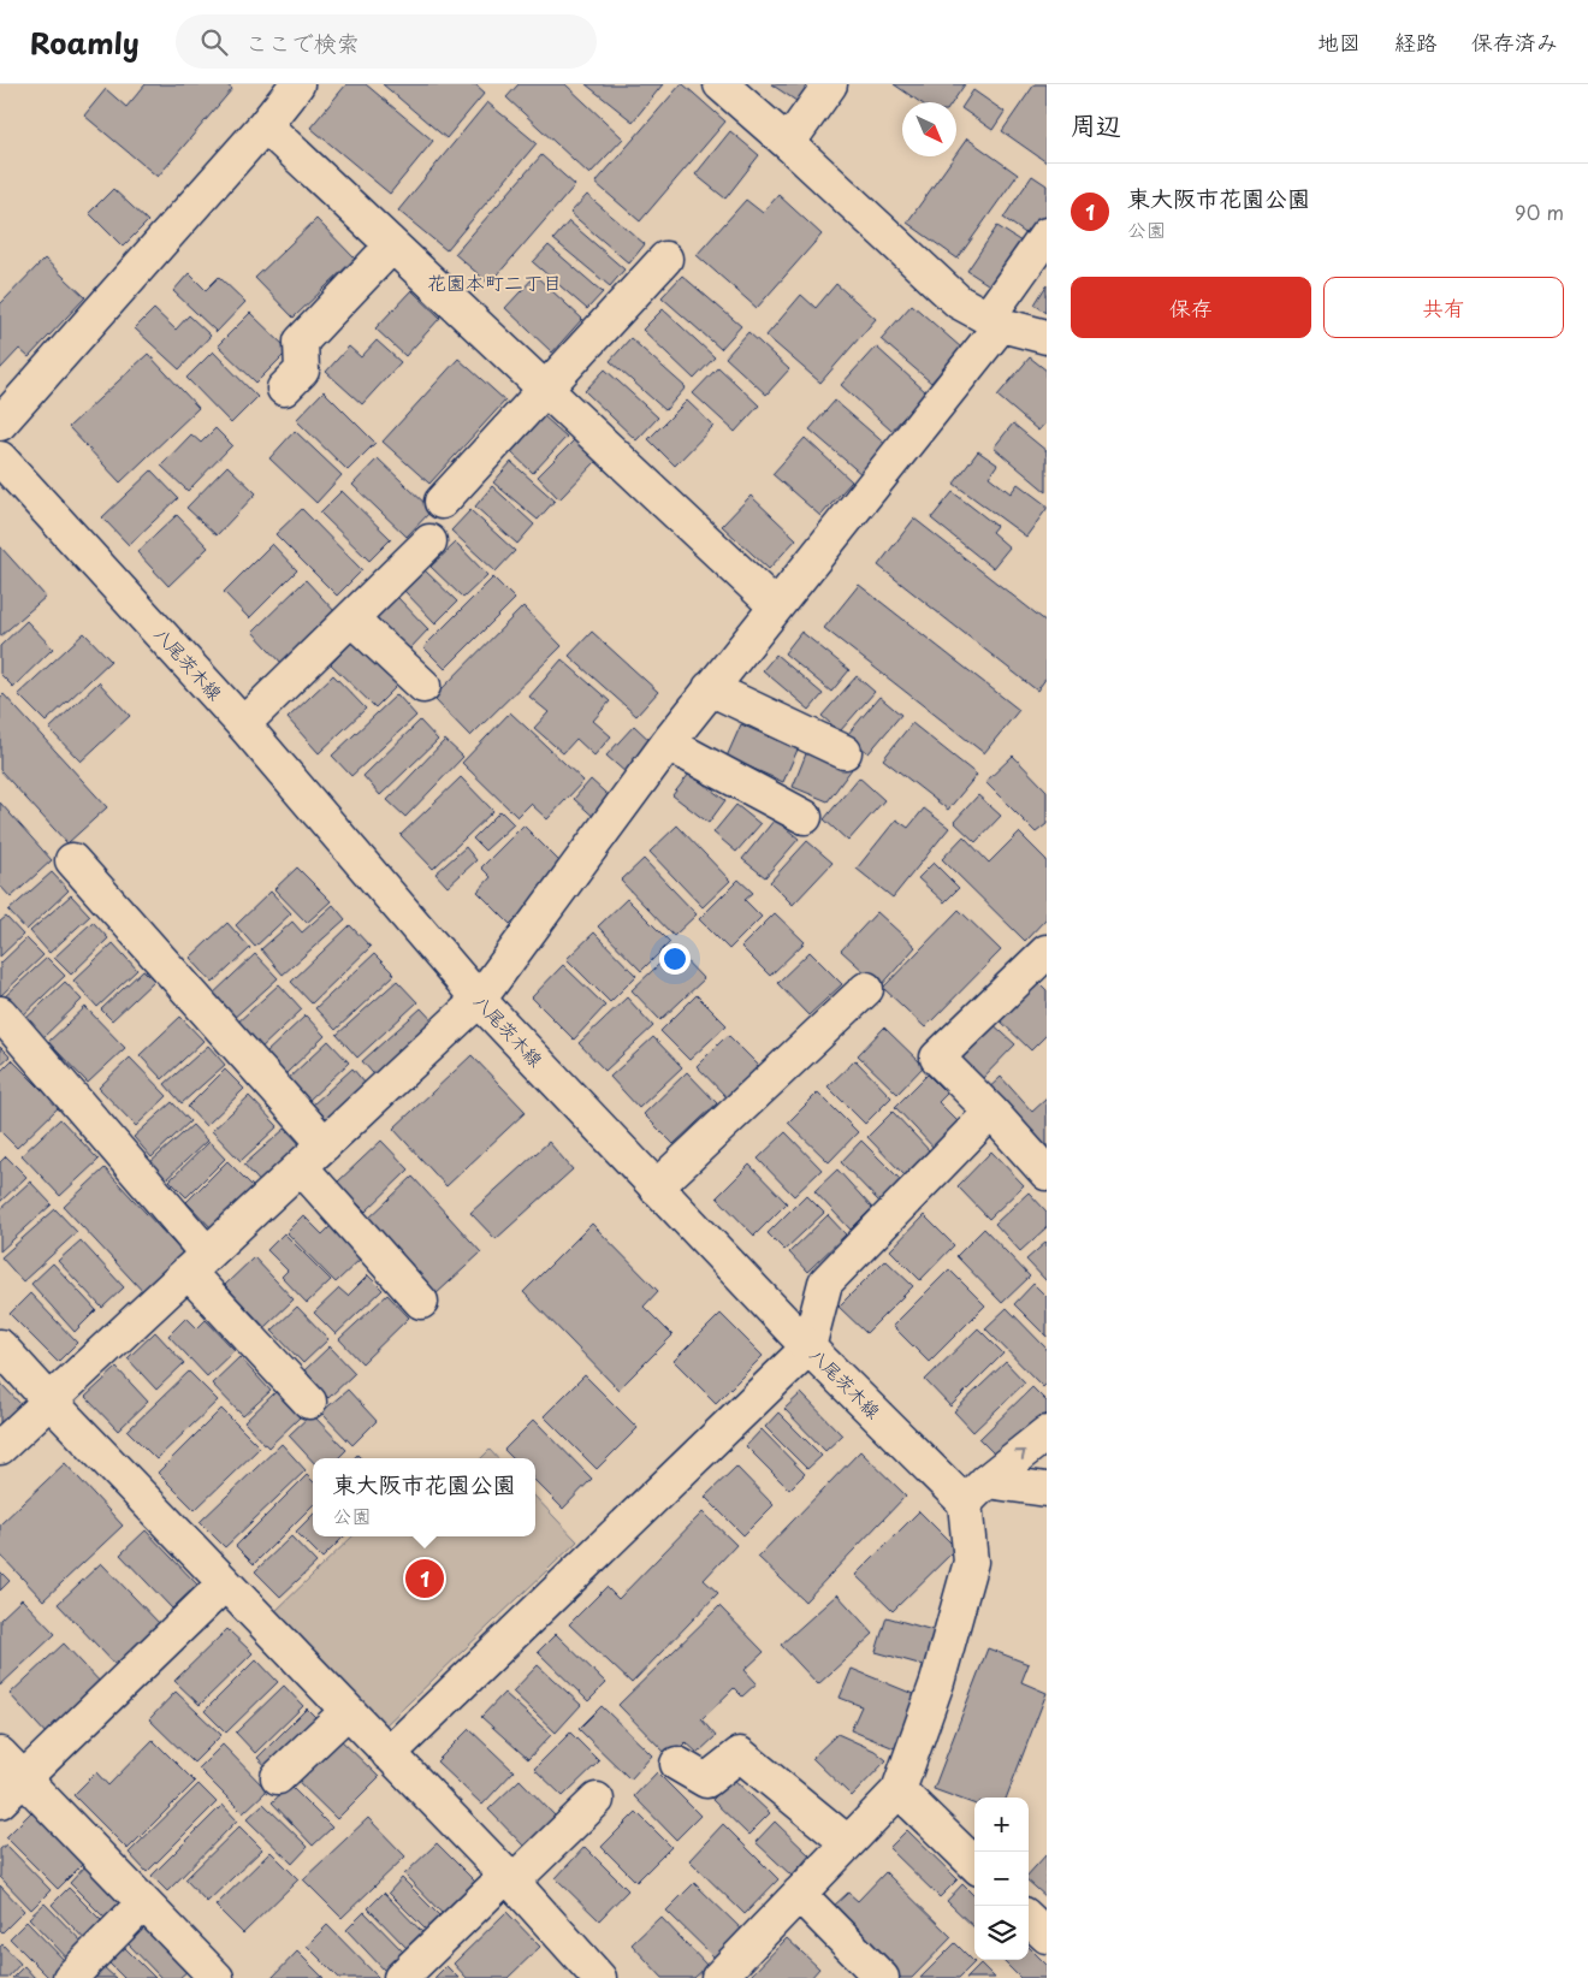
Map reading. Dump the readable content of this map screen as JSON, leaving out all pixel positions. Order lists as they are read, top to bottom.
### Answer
{
  "streets": {
    "street": ["八尾茨木線"]
  },
  "districts": ["花園本町二丁目"],
  "north": "bottom right",
  "page": {
    "header": "Roamly",
    "search": "ここで検索",
    "nav": ["地図", "経路", "保存済み"],
    "heading": "周辺",
    "list": [
      {
        "mark": "1",
        "name": "東大阪市花園公園",
        "note": "公園",
        "value": "90 m"
      }
    ],
    "buttons": ["保存", "共有"],
    "popup": ["東大阪市花園公園", "公園"],
    "pins": "1",
    "map_buttons": ["+", "−"]
  }
}
